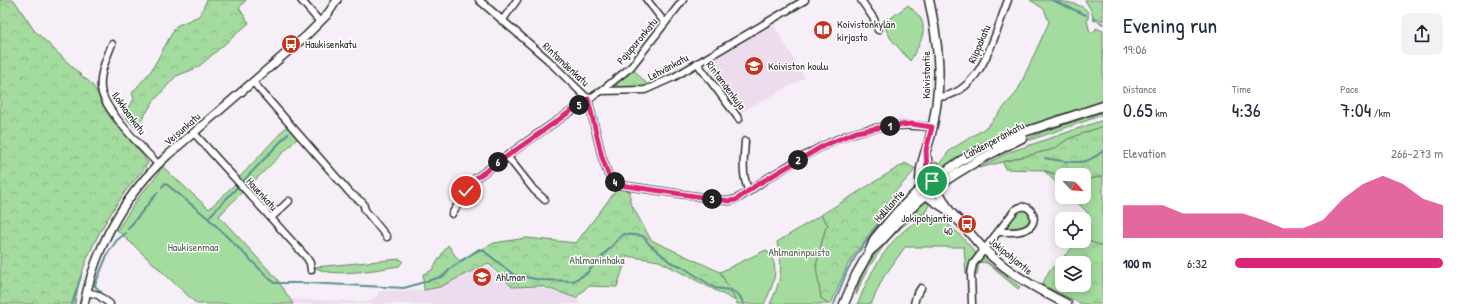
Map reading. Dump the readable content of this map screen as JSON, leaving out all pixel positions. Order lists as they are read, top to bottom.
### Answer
{
  "streets": {
    "main road": [
      "Koivistontie",
      "Lahdenperänkatu",
      "Hallilantie",
      "Jokipohjantie"
    ],
    "street": [
      "Pajupuronkatu",
      "Riippakatu",
      "Rintamäenkatu",
      "Lehvänkatu",
      "Rintamäenkuja",
      "Ilokkaankatu",
      "Veisunkatu",
      "Hauenkatu"
    ]
  },
  "crossings": [
    ["Pajupuronkatu", "Lehvänkatu"],
    ["Riippakatu", "Koivistontie"],
    ["Rintamäenkatu", "Lehvänkatu"],
    ["Rintamäenkatu", "Koivistontie"],
    ["Lehvänkatu", "Rintamäenkuja"],
    ["Koivistontie", "Lahdenperänkatu"],
    ["Koivistontie", "Hallilantie"],
    ["Koivistontie", "Jokipohjantie"],
    ["Ilokkaankatu", "Veisunkatu"],
    ["Veisunkatu", "Hauenkatu"],
    ["Lahdenperänkatu", "Hallilantie"],
    ["Lahdenperänkatu", "Jokipohjantie"],
    ["Hallilantie", "Jokipohjantie"]
  ],
  "parks": ["Haukisenmaa", "Ahlmaninpuisto", "Ahlmaninhaka"],
  "places": {
    "library": ["Koivistonkylän kirjasto"],
    "bus stop": ["Haukisenkatu", "Jokipohjantie 40"],
    "school or university": ["Koiviston koulu", "Ahlman"]
  },
  "north": "bottom right",
  "page": {
    "heading": ["Evening run", "19:06"],
    "stats": [
      ["Distance", "0.65 km"],
      ["Time", "4:36"],
      ["Pace", "7:04 /km"]
    ],
    "pins": [
      "5",
      "1",
      "2",
      "6",
      "4",
      "3"
    ],
    "chart": ["Elevation", "266–273 m"],
    "list": [
      {
        "name": "100 m",
        "note": "6:32"
      }
    ]
  }
}
